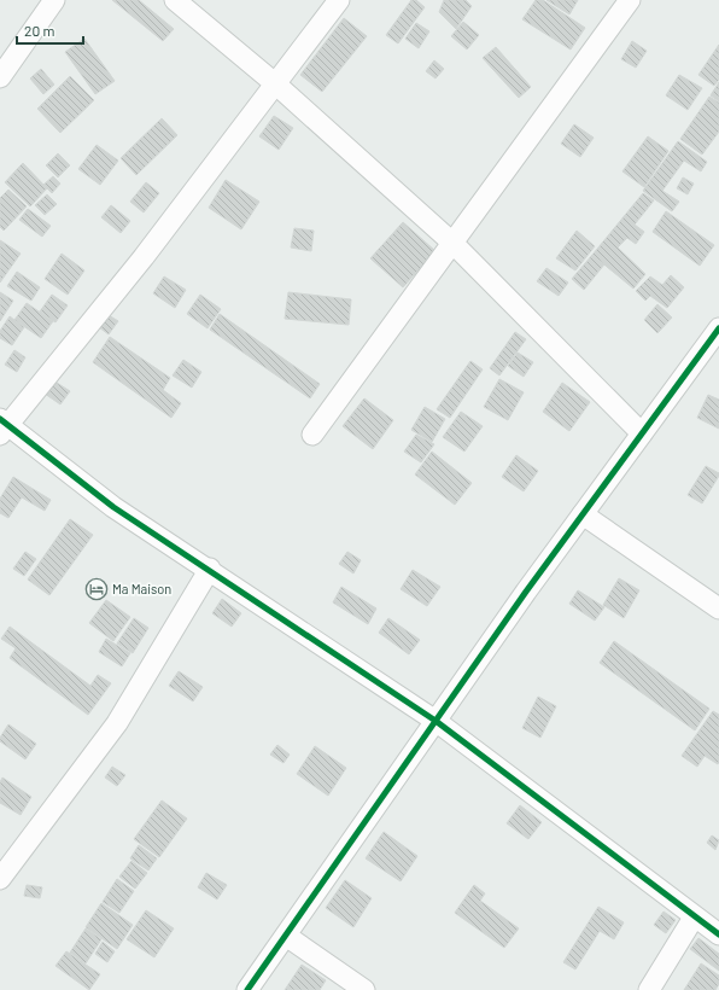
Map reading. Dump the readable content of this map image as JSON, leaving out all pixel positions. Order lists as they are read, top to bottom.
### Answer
{
  "places": {
    "hotel": ["Ma Maison"]
  },
  "scale_bar": "20 m"
}
